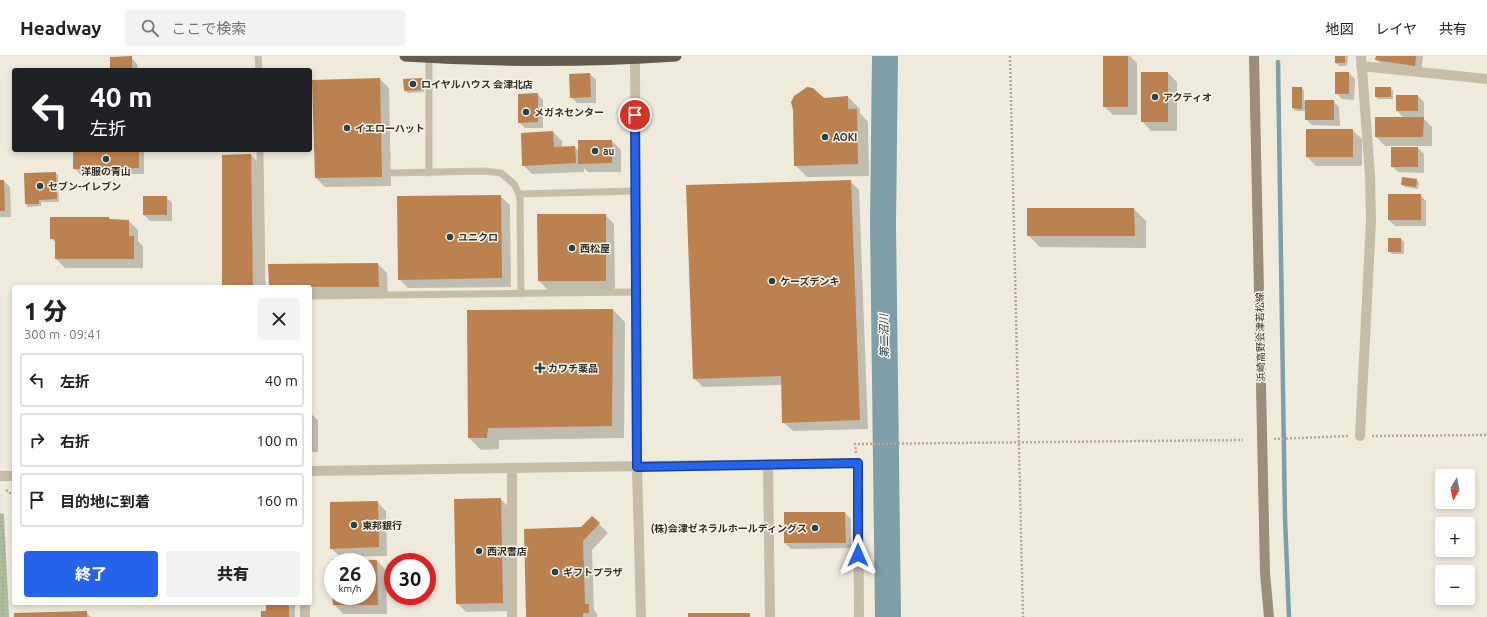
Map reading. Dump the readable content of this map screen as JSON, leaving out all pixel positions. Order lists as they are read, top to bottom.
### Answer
{
  "streets": {
    "main road": ["浜崎高野会津若松線"]
  },
  "water": ["第二沼川"],
  "places": {
    "other": [
      "ロイヤルハウス 会津北店",
      "アクティオ",
      "メガネセンター",
      "イエローハット",
      "AOKI",
      "au",
      "洋服の青山",
      "セブン-イレブン",
      "ユニクロ",
      "西松屋",
      "ケーズデンキ",
      "東邦銀行",
      "(株)会津ゼネラルホールディングス",
      "西沢書店",
      "ギフトプラザ"
    ],
    "health": ["カワチ薬品"]
  },
  "north": "bottom",
  "page": {
    "header": "Headway",
    "search": "ここで検索",
    "nav": ["地図", "レイヤ", "共有"],
    "turn": ["40 m", "左折"],
    "heading": ["1 分", "300 m · 09:41"],
    "list": [
      {
        "name": "左折",
        "value": "40 m"
      },
      {
        "name": "右折",
        "value": "100 m"
      },
      {
        "name": "目的地に到着",
        "value": "160 m"
      }
    ],
    "map_buttons": ["+", "−"],
    "buttons": ["終了", "共有"],
    "speed": "26 km/h",
    "limit": "30"
  }
}
